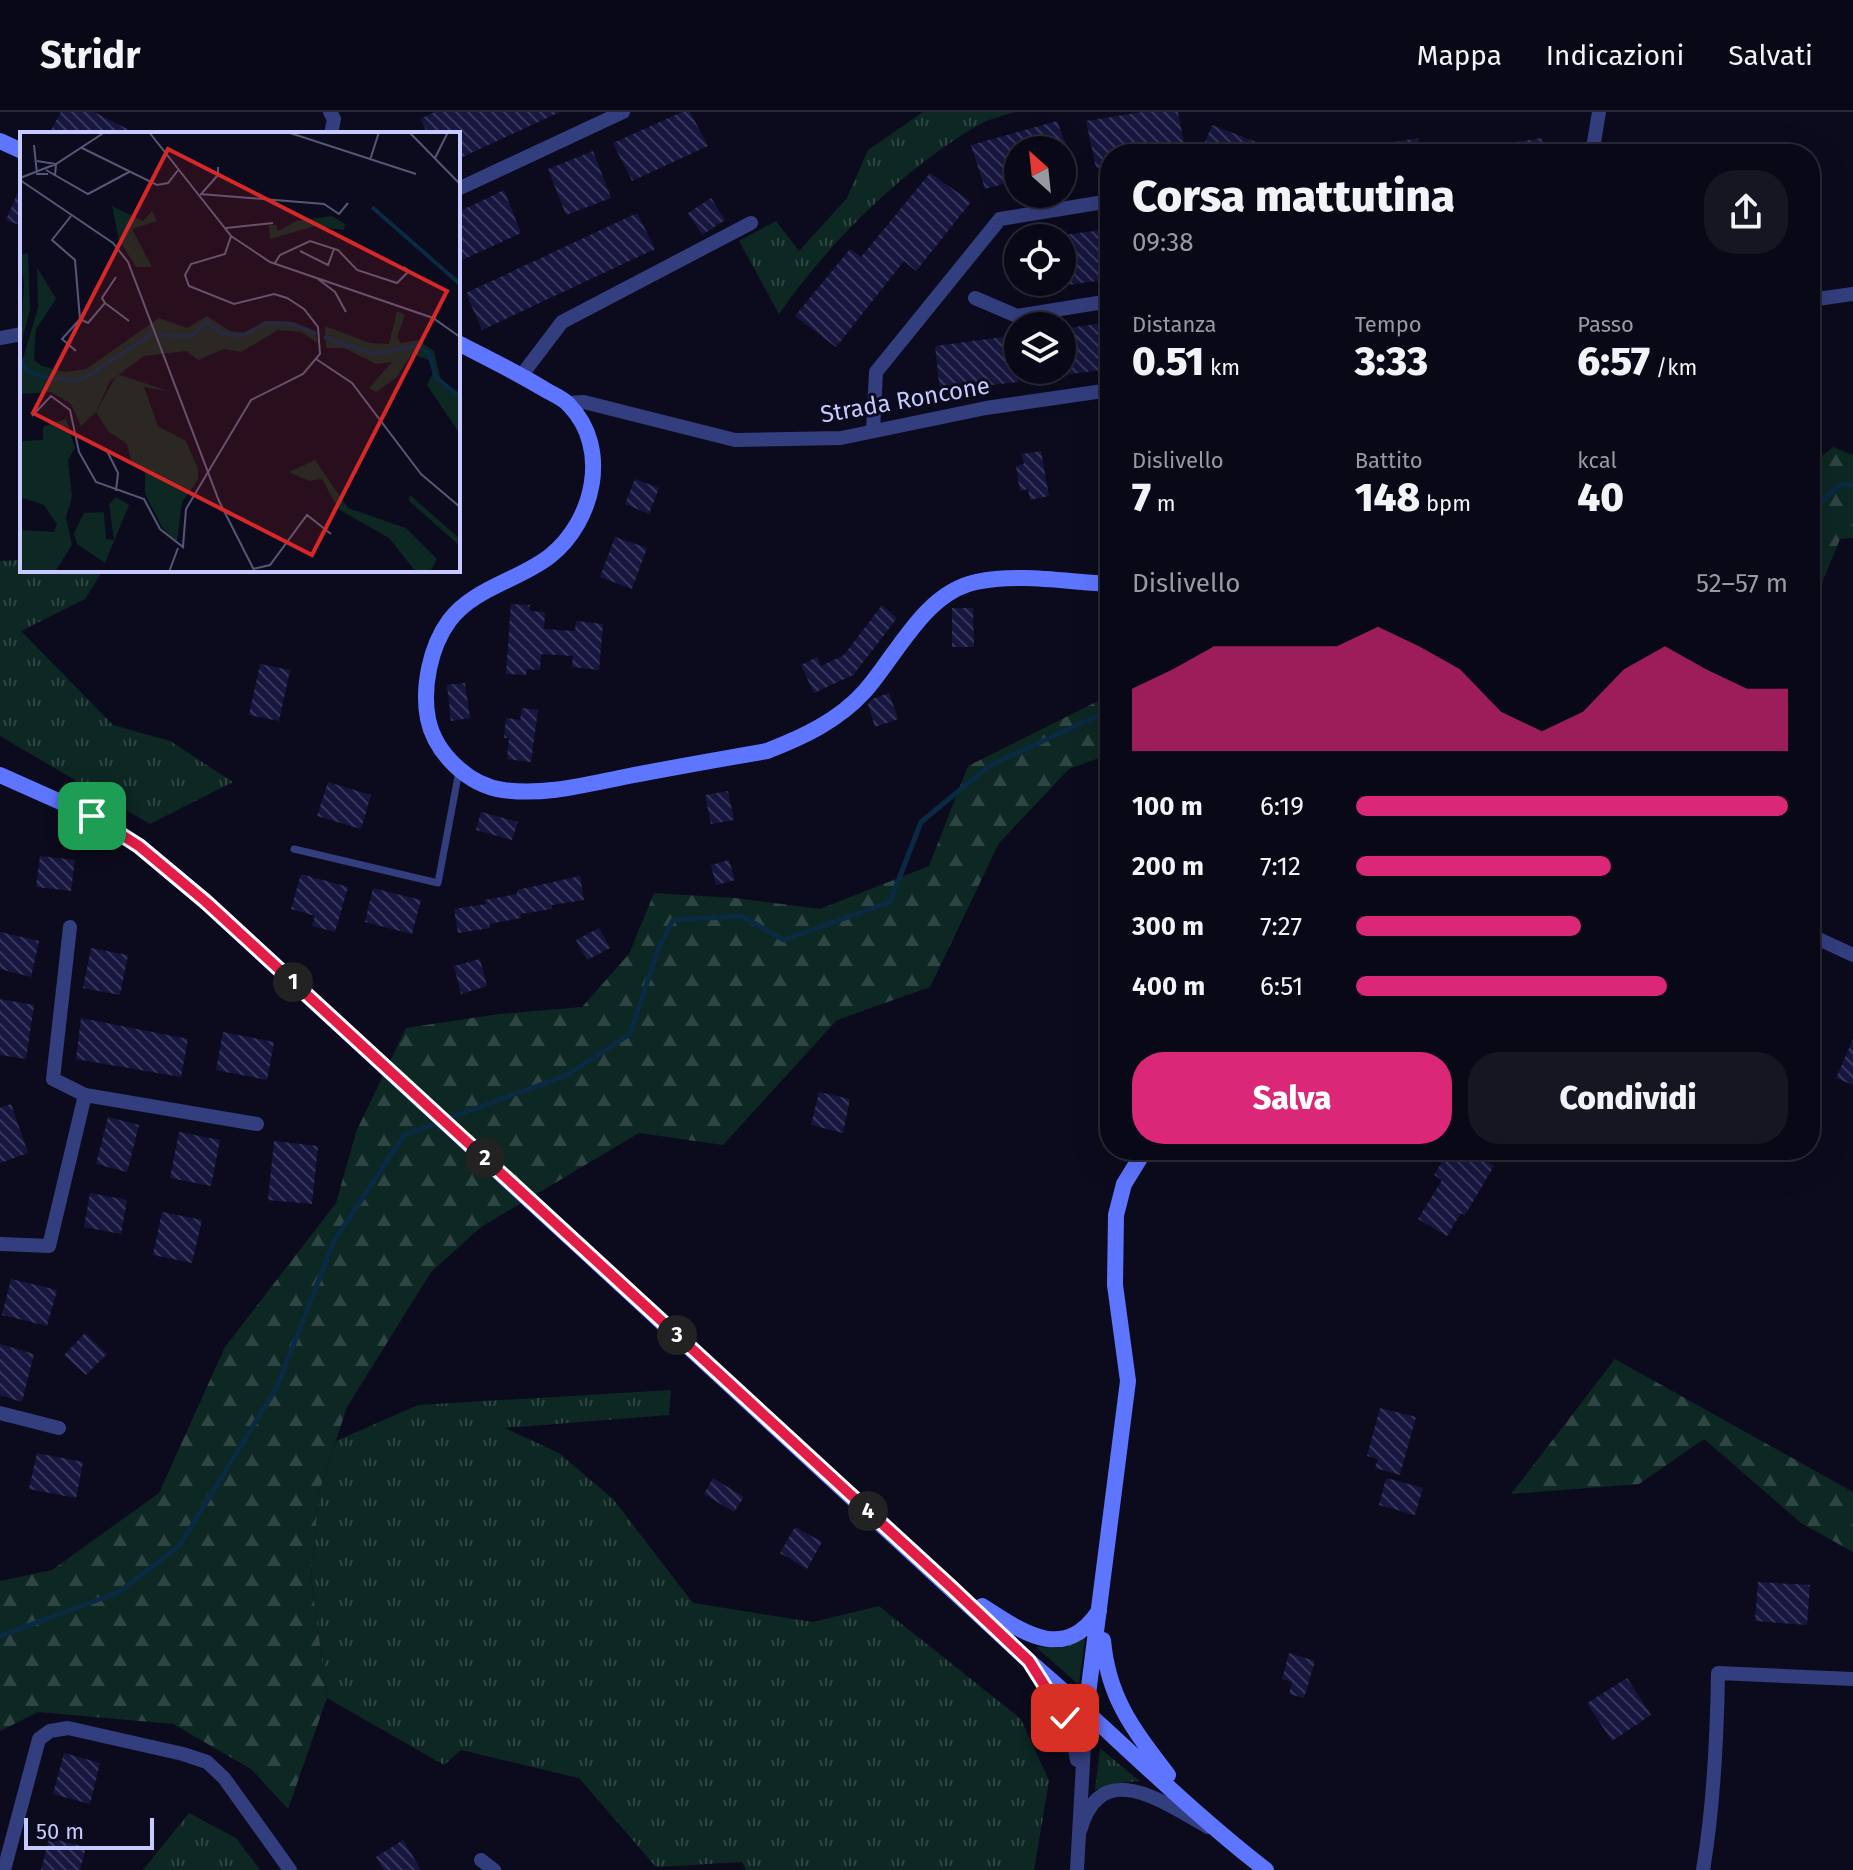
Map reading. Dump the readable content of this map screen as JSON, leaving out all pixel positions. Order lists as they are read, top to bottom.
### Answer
{
  "streets": {
    "street": ["Strada Roncone"]
  },
  "scale_bar": "50 m",
  "north": "top left",
  "page": {
    "header": "Stridr",
    "nav": ["Mappa", "Indicazioni", "Salvati"],
    "heading": ["Corsa mattutina", "09:38"],
    "stats": [
      ["Distanza", "0.51 km"],
      ["Tempo", "3:33"],
      ["Passo", "6:57 /km"],
      ["Dislivello", "7 m"],
      ["Battito", "148 bpm"],
      ["kcal", "40"]
    ],
    "chart": ["Dislivello", "52–57 m"],
    "list": [
      {
        "name": "100 m",
        "note": "6:19"
      },
      {
        "name": "200 m",
        "note": "7:12"
      },
      {
        "name": "300 m",
        "note": "7:27"
      },
      {
        "name": "400 m",
        "note": "6:51"
      }
    ],
    "pins": [
      "1",
      "2",
      "3",
      "4"
    ],
    "buttons": ["Salva", "Condividi"],
    "scale": "50 m"
  }
}
